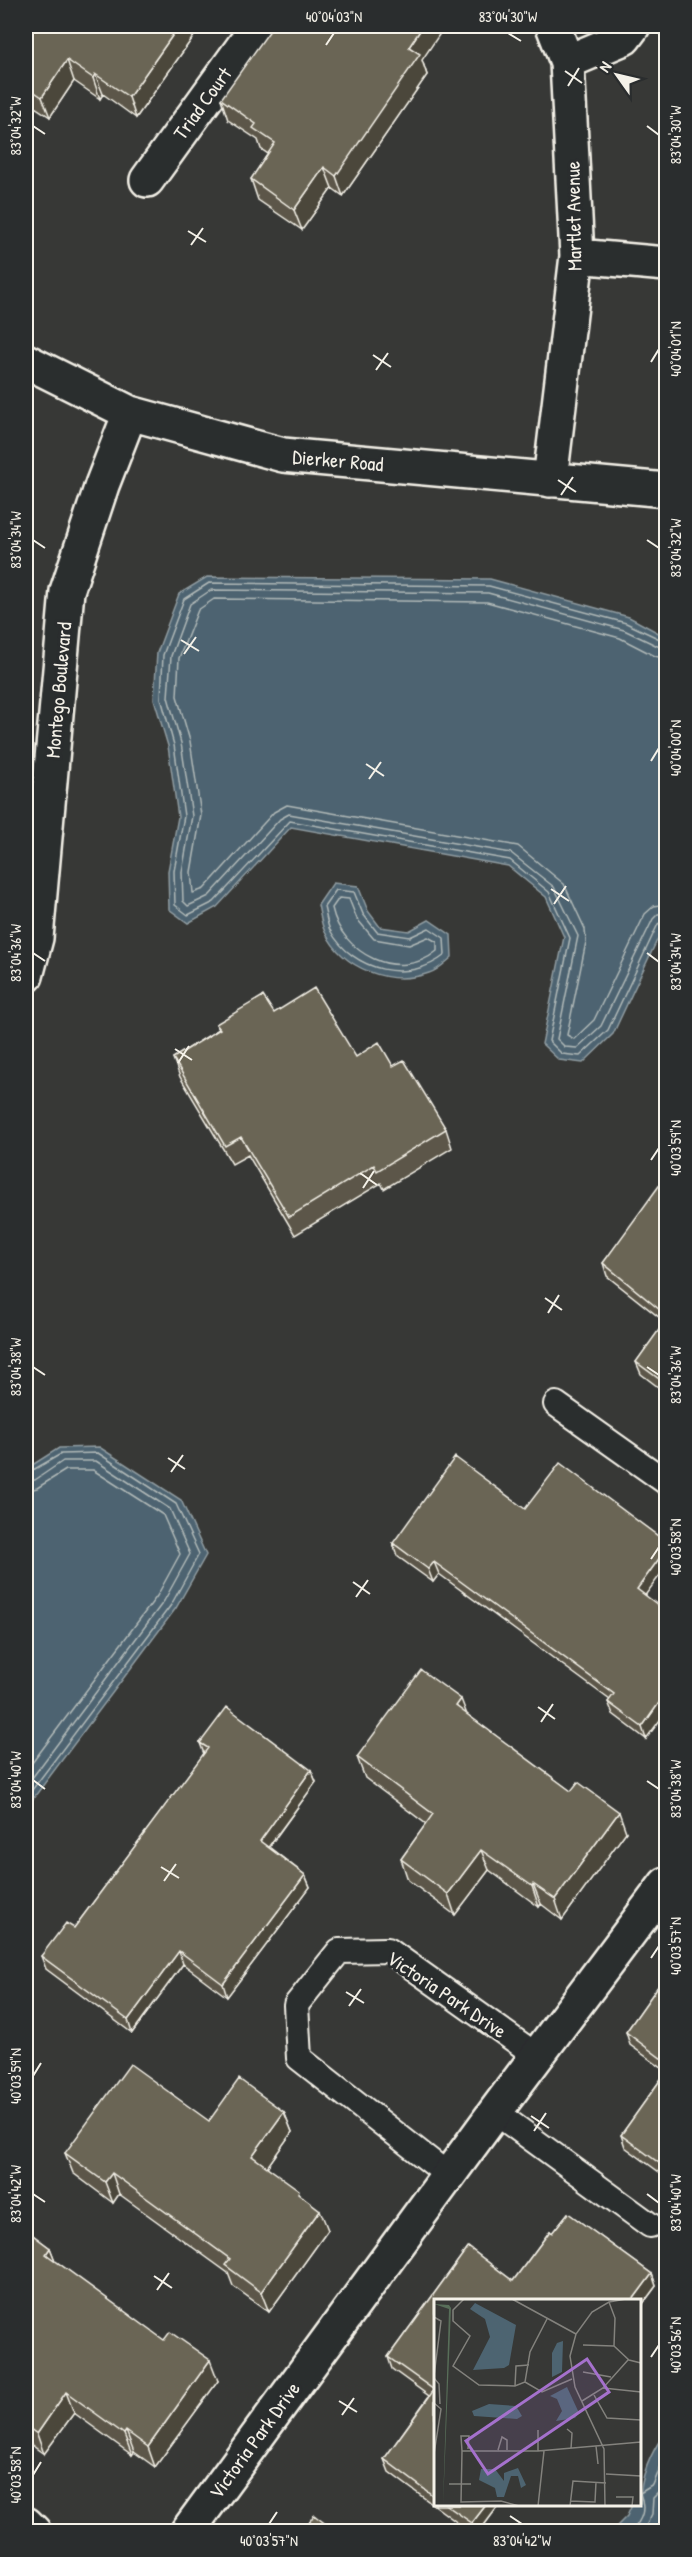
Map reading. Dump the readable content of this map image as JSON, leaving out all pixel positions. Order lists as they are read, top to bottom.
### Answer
{
  "streets": {
    "street": [
      "Triad Court",
      "Martlet Avenue",
      "Dierker Road",
      "Montego Boulevard",
      "Victoria Park Drive"
    ]
  },
  "crossings": [
    ["Martlet Avenue", "Dierker Road"],
    ["Dierker Road", "Montego Boulevard"]
  ],
  "north": "top left",
  "coordinates": [
    "40°04'03\"N",
    "83°04'30\"W",
    "83°04'32\"W",
    "40°04'01\"N",
    "83°04'34\"W",
    "40°04'00\"N",
    "83°04'36\"W",
    "40°03'59\"N",
    "83°04'38\"W",
    "40°03'58\"N",
    "83°04'40\"W",
    "40°03'57\"N",
    "83°04'42\"W",
    "40°03'56\"N"
  ]
}
